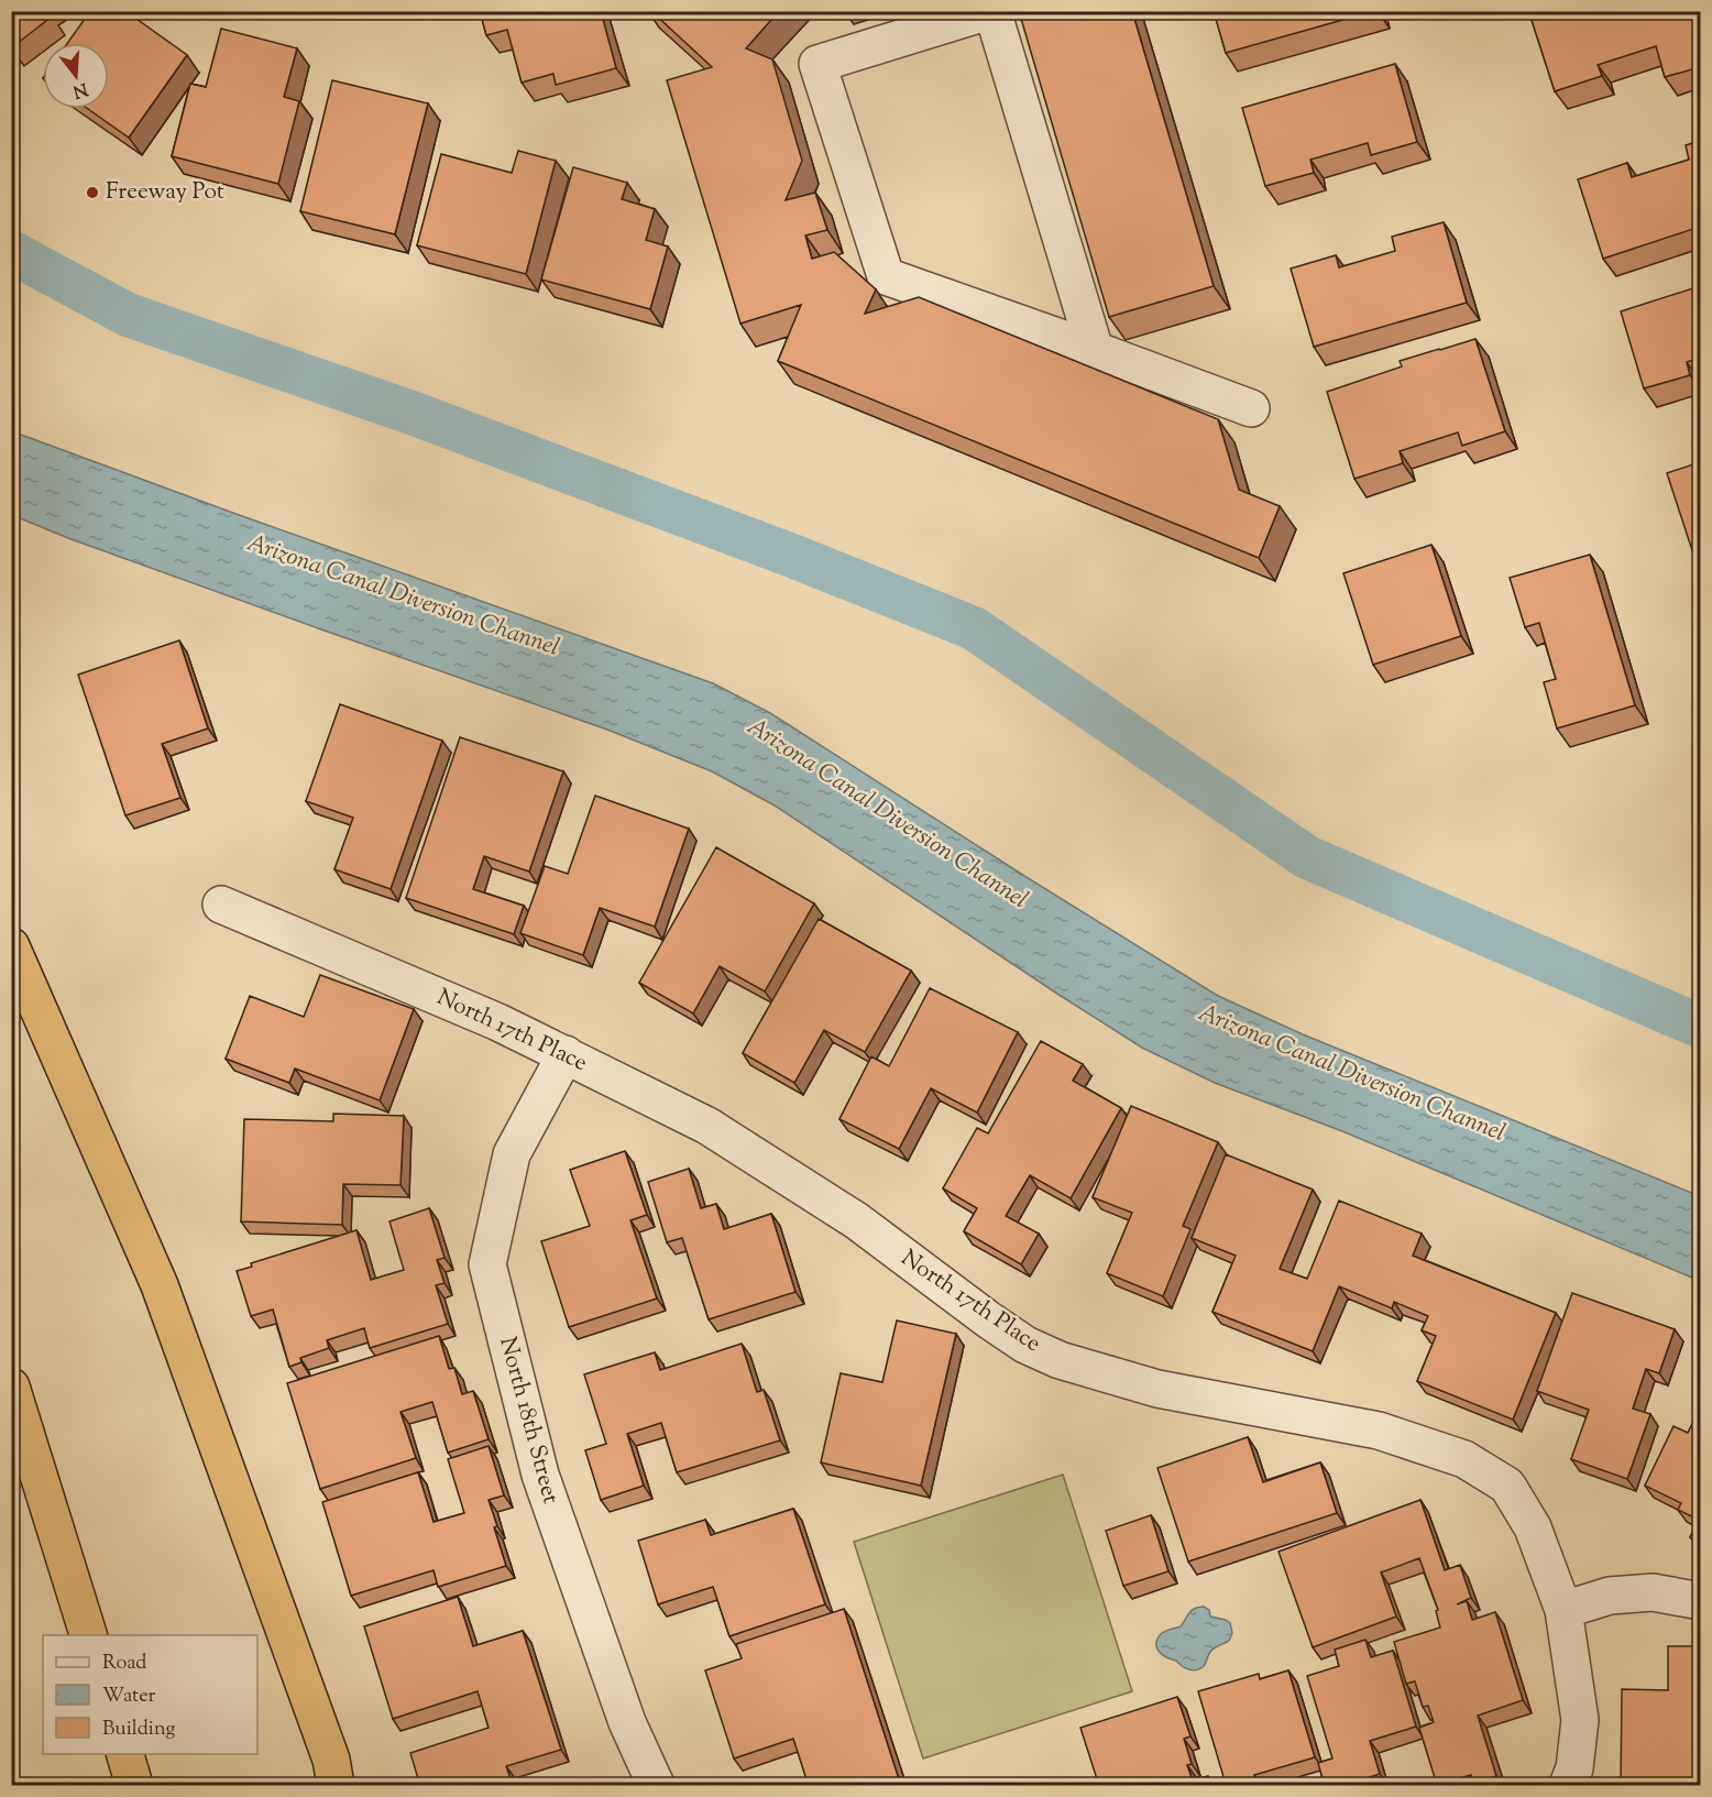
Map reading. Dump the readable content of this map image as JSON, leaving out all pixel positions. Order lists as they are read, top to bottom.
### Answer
{
  "streets": {
    "street": ["North 17th Place", "North 18th Street"]
  },
  "crossings": [
    ["North 17th Place", "North 18th Street"]
  ],
  "water": ["Arizona Canal Diversion Channel"],
  "places": ["Freeway Pot"],
  "legend": ["Road", "Water", "Building"],
  "north": "bottom"
}
